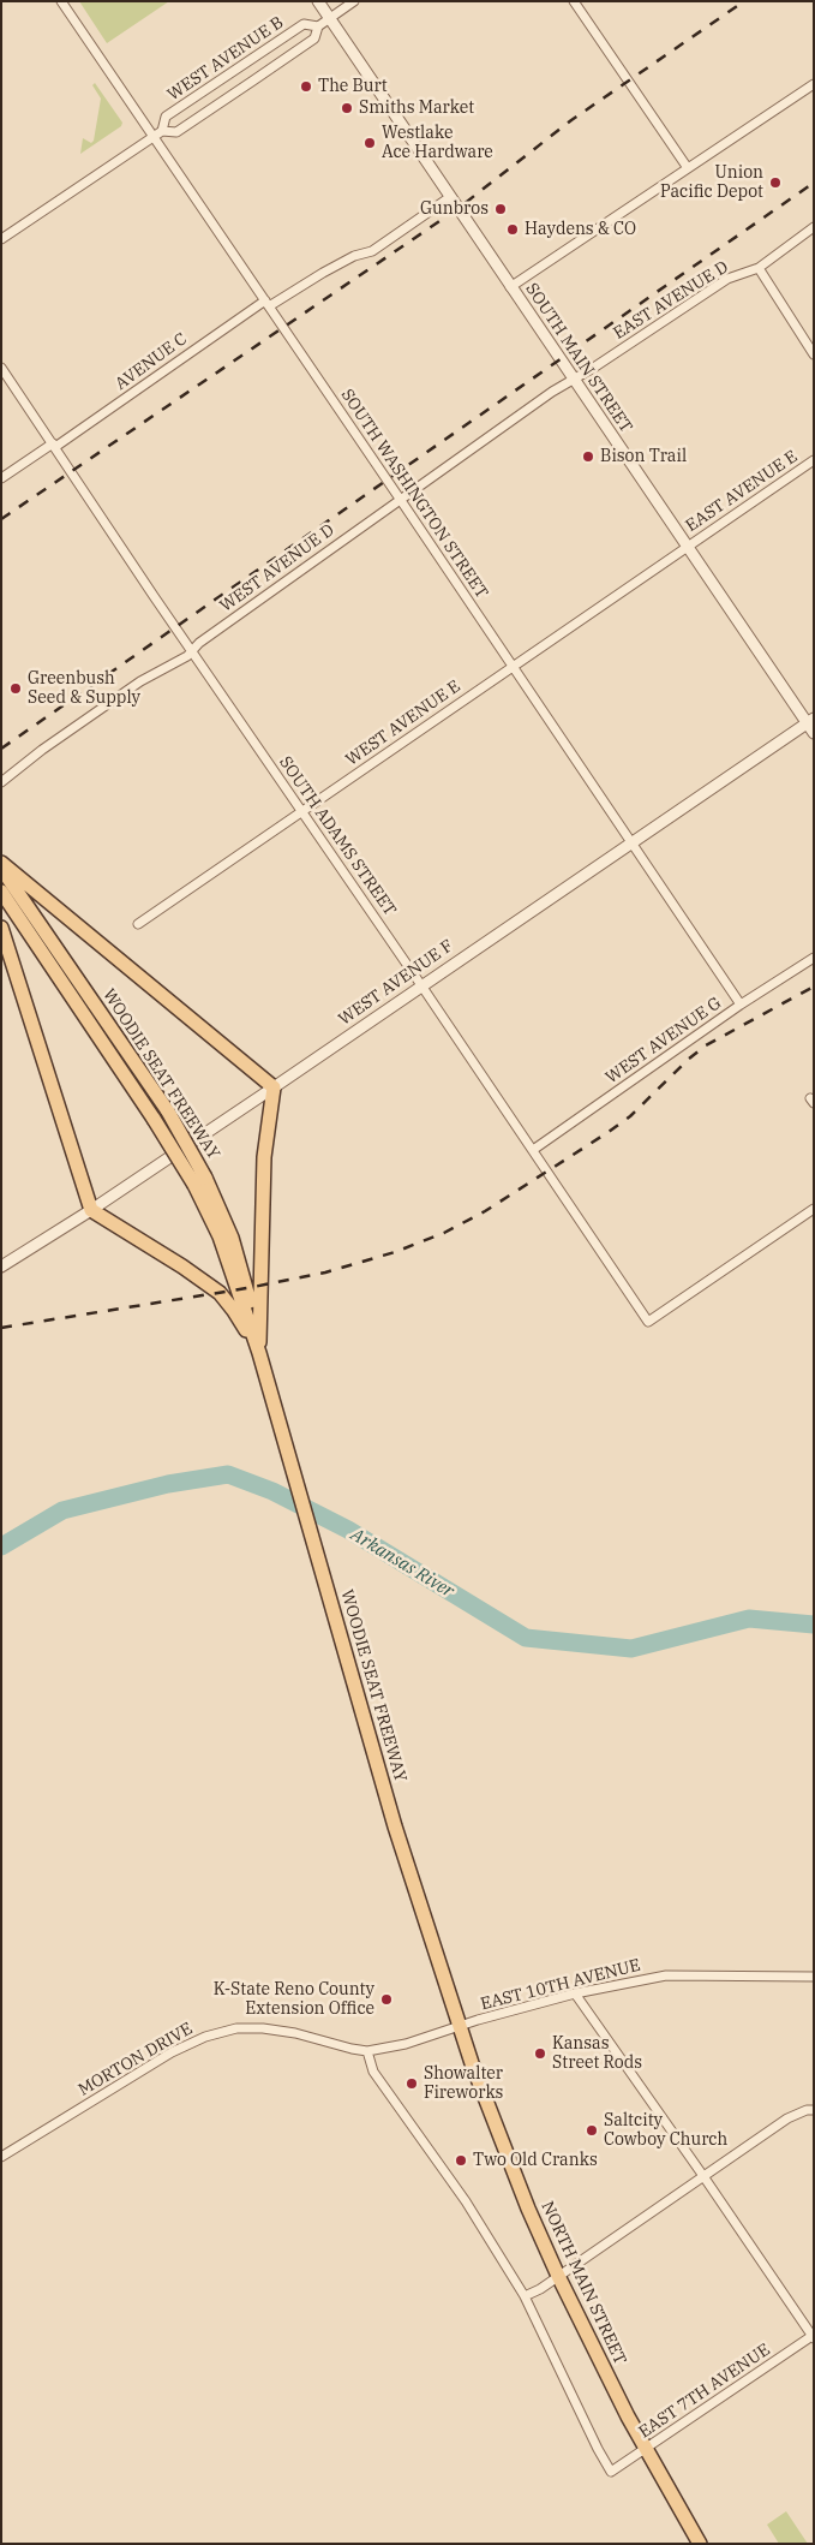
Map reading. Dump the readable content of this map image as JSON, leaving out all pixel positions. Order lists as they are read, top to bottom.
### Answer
{
  "streets": {
    "main road": ["WOODIE SEAT FREEWAY", "NORTH MAIN STREET"],
    "street": [
      "WEST AVENUE B",
      "EAST AVENUE D",
      "SOUTH MAIN STREET",
      "AVENUE C",
      "EAST AVENUE E",
      "SOUTH WASHINGTON STREET",
      "WEST AVENUE D",
      "WEST AVENUE E",
      "SOUTH ADAMS STREET",
      "WEST AVENUE F",
      "WEST AVENUE G",
      "EAST 10TH AVENUE",
      "MORTON DRIVE",
      "EAST 7TH AVENUE"
    ]
  },
  "crossings": [
    ["WEST AVENUE B", "SOUTH MAIN STREET"],
    ["WEST AVENUE B", "SOUTH WASHINGTON STREET"],
    ["EAST AVENUE D", "SOUTH MAIN STREET"],
    ["EAST AVENUE D", "WEST AVENUE D"],
    ["SOUTH MAIN STREET", "AVENUE C"],
    ["SOUTH MAIN STREET", "EAST AVENUE E"],
    ["SOUTH MAIN STREET", "WEST AVENUE D"],
    ["SOUTH MAIN STREET", "WEST AVENUE E"],
    ["SOUTH MAIN STREET", "WEST AVENUE F"],
    ["AVENUE C", "SOUTH WASHINGTON STREET"],
    ["AVENUE C", "SOUTH ADAMS STREET"],
    ["EAST AVENUE E", "WEST AVENUE E"],
    ["SOUTH WASHINGTON STREET", "WEST AVENUE D"],
    ["SOUTH WASHINGTON STREET", "WEST AVENUE E"],
    ["SOUTH WASHINGTON STREET", "WEST AVENUE F"],
    ["SOUTH WASHINGTON STREET", "WEST AVENUE G"],
    ["WEST AVENUE D", "SOUTH ADAMS STREET"],
    ["WEST AVENUE E", "SOUTH ADAMS STREET"],
    ["SOUTH ADAMS STREET", "WEST AVENUE F"],
    ["SOUTH ADAMS STREET", "WEST AVENUE G"],
    ["WOODIE SEAT FREEWAY", "EAST 10TH AVENUE"],
    ["WOODIE SEAT FREEWAY", "NORTH MAIN STREET"],
    ["EAST 10TH AVENUE", "MORTON DRIVE"],
    ["EAST 10TH AVENUE", "NORTH MAIN STREET"],
    ["NORTH MAIN STREET", "EAST 7TH AVENUE"]
  ],
  "water": ["Arkansas River"],
  "places": [
    "The Burt",
    "Smiths Market",
    "Westlake Ace Hardware",
    "Union Pacific Depot",
    "Gunbros",
    "Haydens & CO",
    "Bison Trail",
    "Greenbush Seed & Supply",
    "K-State Reno County Extension Office",
    "Kansas Street Rods",
    "Showalter Fireworks",
    "Saltcity Cowboy Church",
    "Two Old Cranks"
  ]
}
